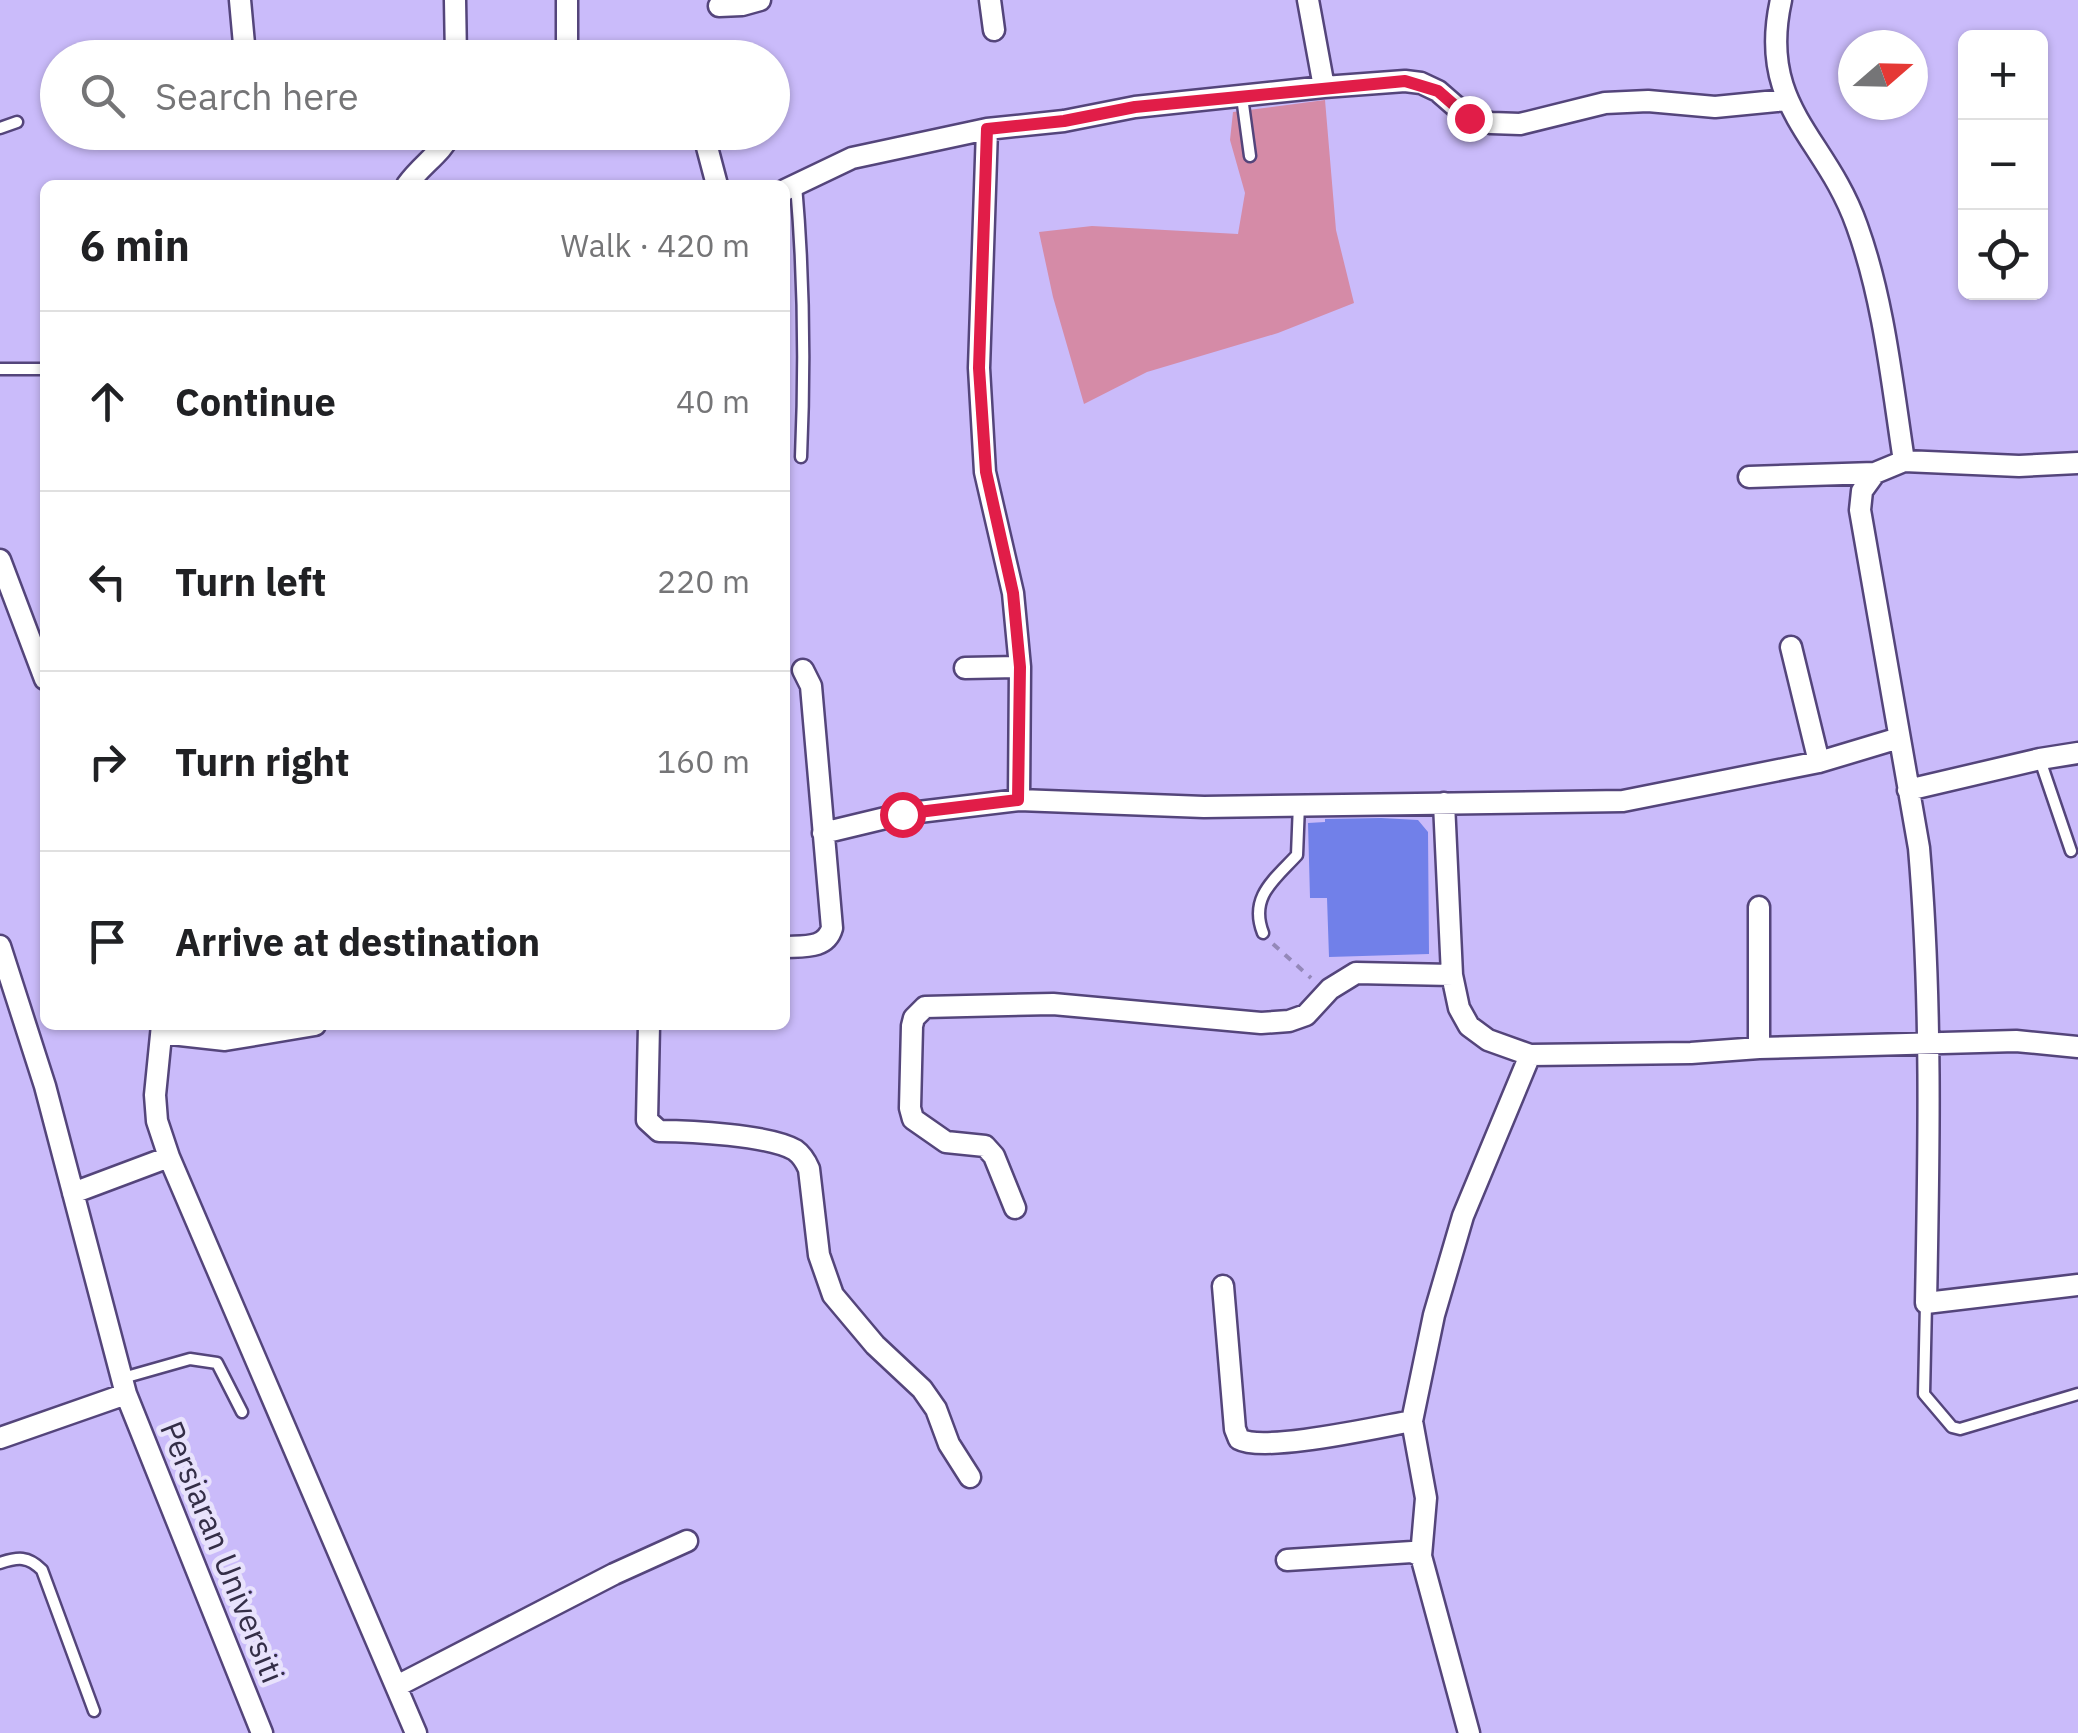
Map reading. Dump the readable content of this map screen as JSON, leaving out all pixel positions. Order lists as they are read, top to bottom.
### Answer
{
  "streets": {
    "street": ["Persiaran Universiti"]
  },
  "north": "right",
  "page": {
    "map_buttons": ["+", "−"],
    "search": "Search here",
    "heading": ["6 min", "Walk · 420 m"],
    "list": [
      ["Continue", "40 m"],
      ["Turn left", "220 m"],
      ["Turn right", "160 m"],
      "Arrive at destination"
    ]
  }
}
